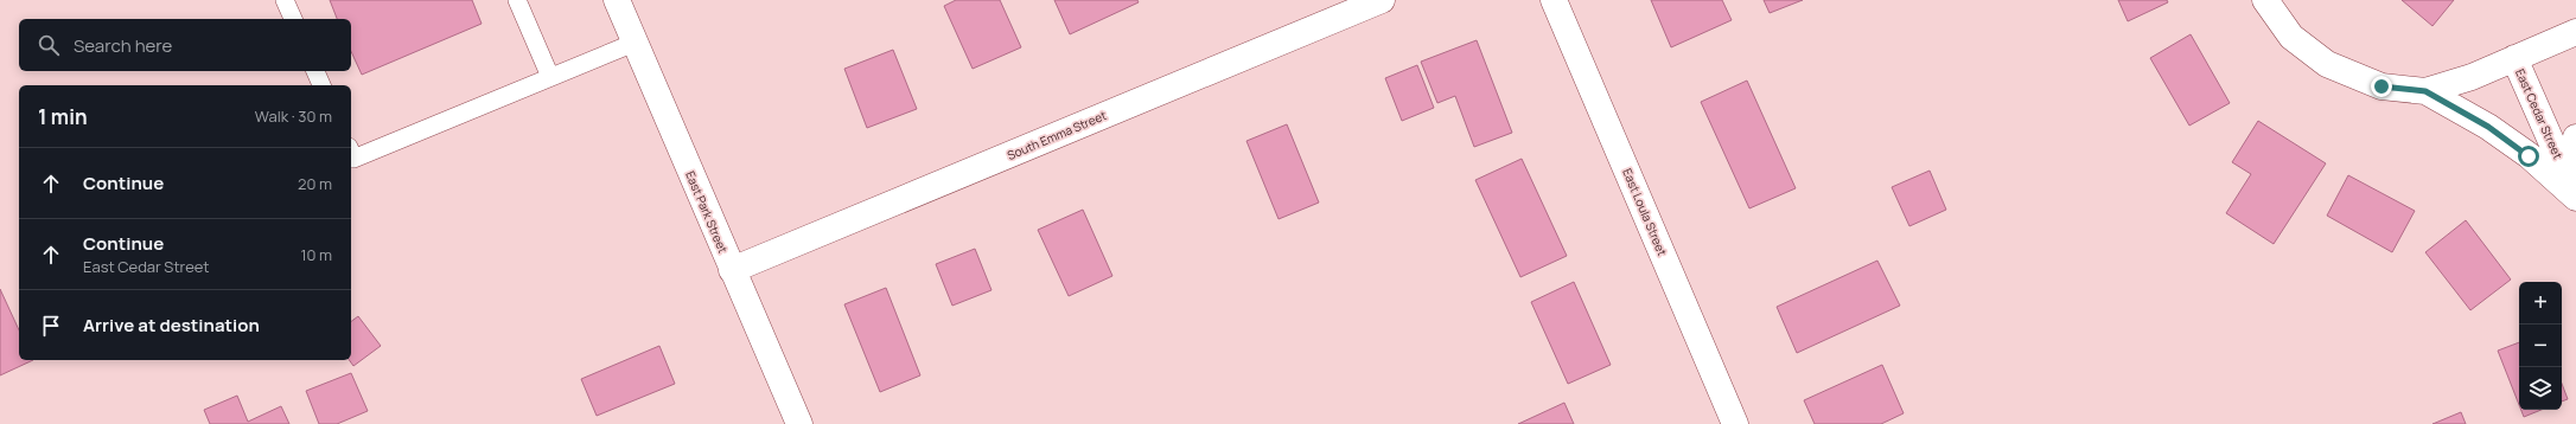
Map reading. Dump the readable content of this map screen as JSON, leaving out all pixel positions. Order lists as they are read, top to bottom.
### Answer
{
  "streets": {
    "street": [
      "East Cedar Street",
      "South Emma Street",
      "East Park Street",
      "East Loula Street"
    ]
  },
  "crossings": [
    ["South Emma Street", "East Park Street"]
  ],
  "page": {
    "search": "Search here",
    "heading": ["1 min", "Walk · 30 m"],
    "list": [
      ["Continue", "20 m"],
      ["Continue", "East Cedar Street", "10 m"],
      "Arrive at destination"
    ],
    "map_buttons": ["+", "−"]
  }
}
